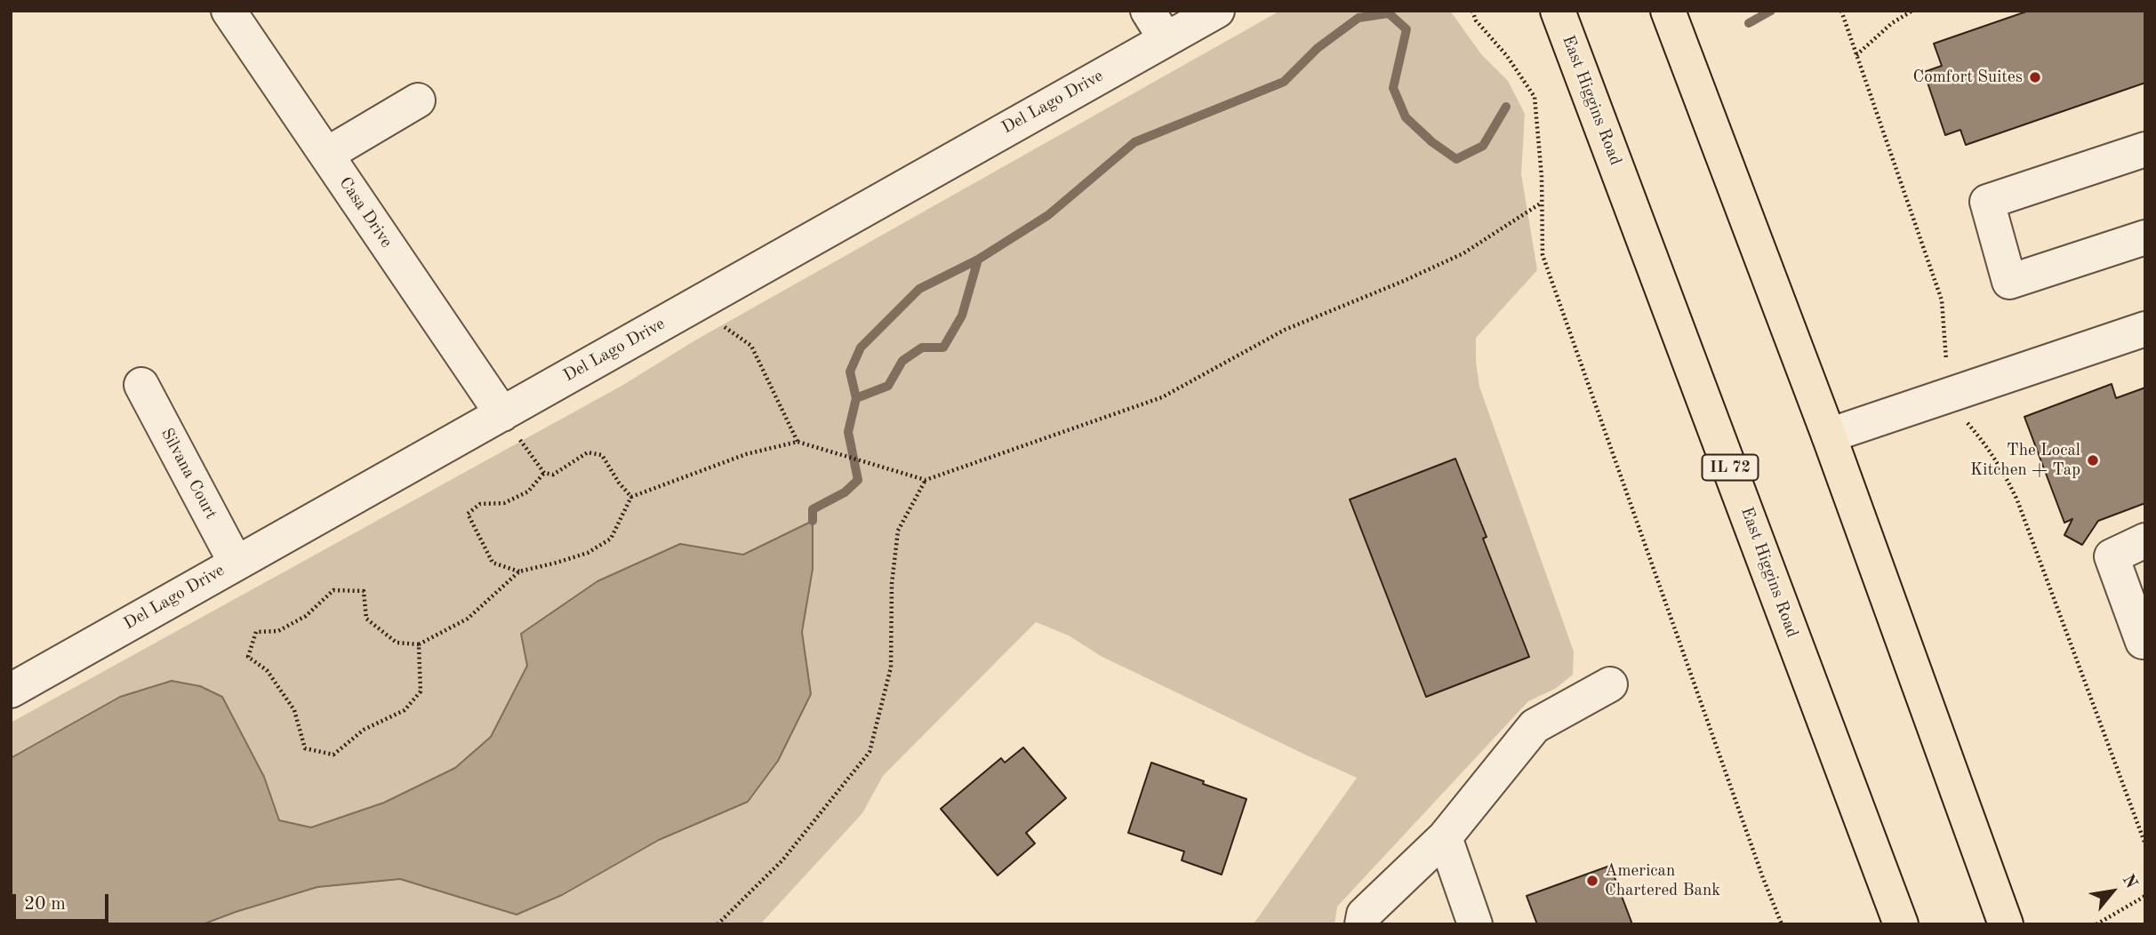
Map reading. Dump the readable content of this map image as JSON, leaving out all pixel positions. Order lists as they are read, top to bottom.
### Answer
{
  "streets": {
    "main road": ["East Higgins Road", "IL 72"],
    "street": ["Del Lago Drive", "Casa Drive", "Silvana Court"]
  },
  "crossings": [
    ["Del Lago Drive", "Casa Drive"],
    ["Del Lago Drive", "Silvana Court"]
  ],
  "places": ["Comfort Suites", "The Local Kitchen + Tap", "American Chartered Bank"],
  "scale_bar": "20 m",
  "north": "top right"
}
